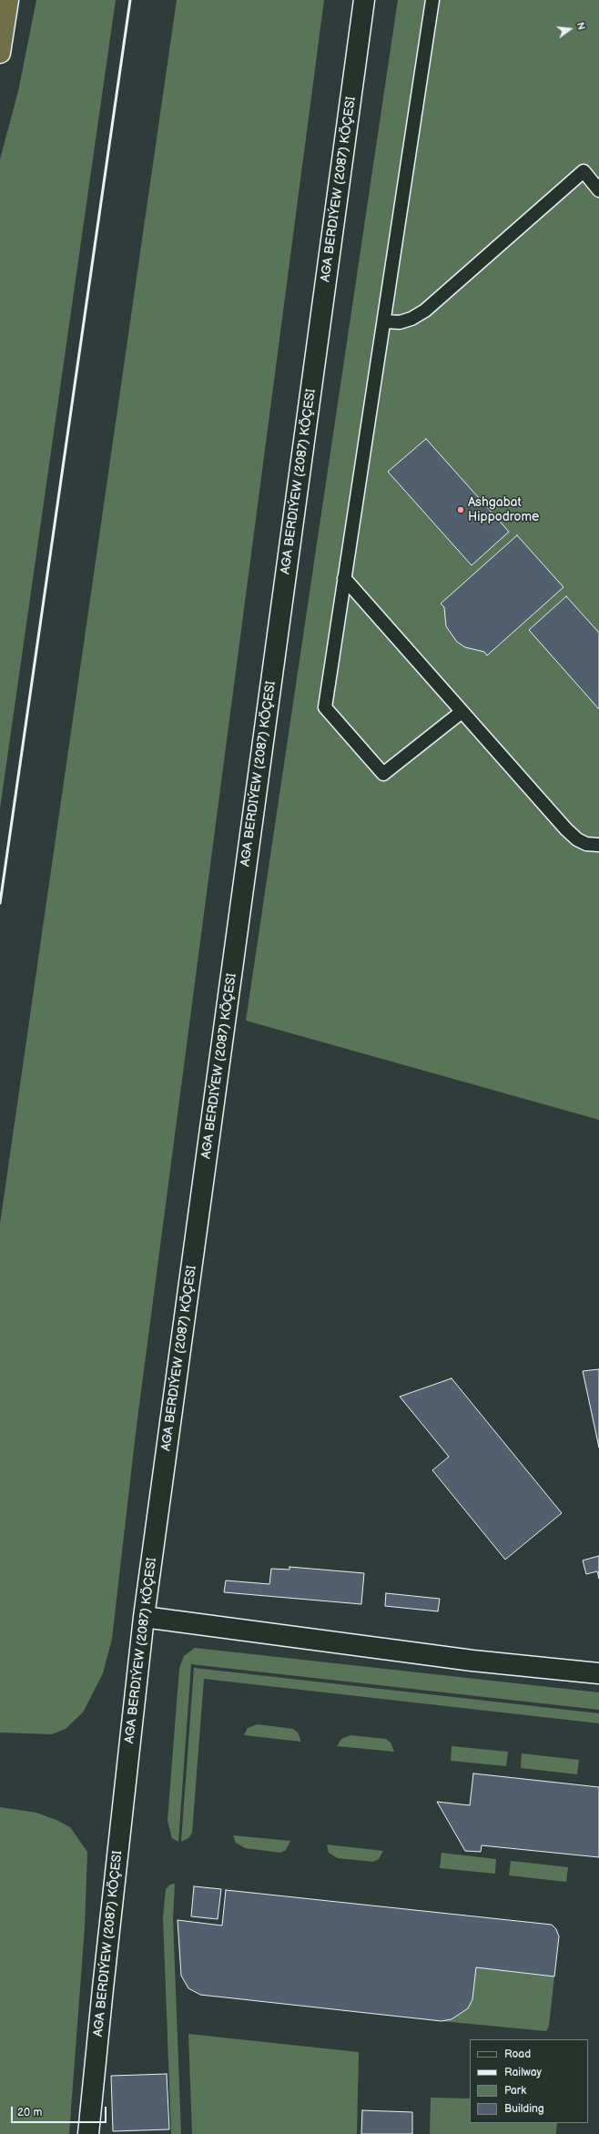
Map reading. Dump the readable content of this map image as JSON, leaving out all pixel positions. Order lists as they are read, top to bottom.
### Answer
{
  "streets": {
    "street": ["AGA BERDIÝEW (2087) KÖÇESI"]
  },
  "places": ["Ashgabat Hippodrome"],
  "legend": [
    "Road",
    "Railway",
    "Park",
    "Building"
  ],
  "scale_bar": "20 m",
  "north": "right"
}
